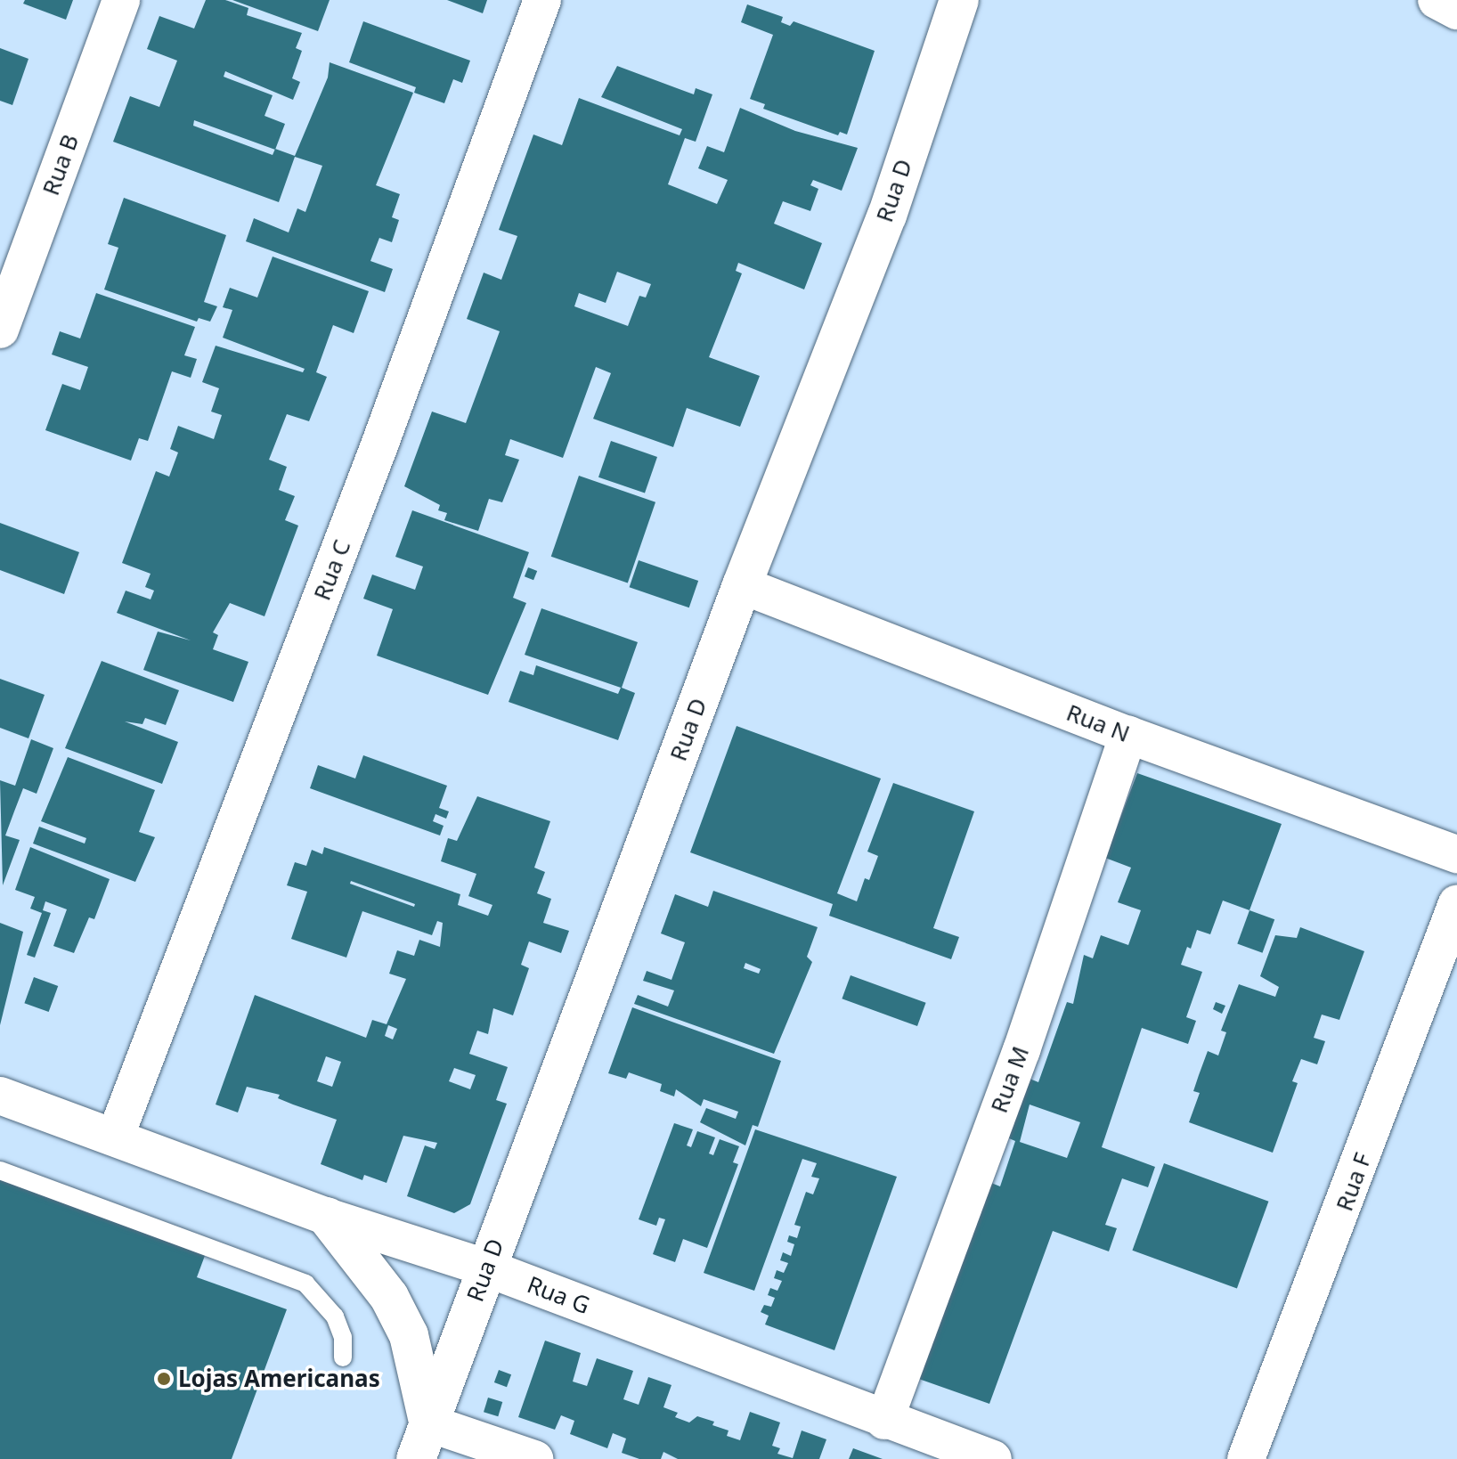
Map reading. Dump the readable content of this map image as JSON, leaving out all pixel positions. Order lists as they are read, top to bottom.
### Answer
{
  "streets": {
    "street": [
      "Rua B",
      "Rua D",
      "Rua C",
      "Rua N",
      "Rua M",
      "Rua F",
      "Rua G"
    ]
  },
  "crossings": [
    ["Rua D", "Rua N"],
    ["Rua D", "Rua G"],
    ["Rua C", "Rua G"],
    ["Rua N", "Rua M"],
    ["Rua M", "Rua G"]
  ],
  "places": ["Lojas Americanas"]
}
